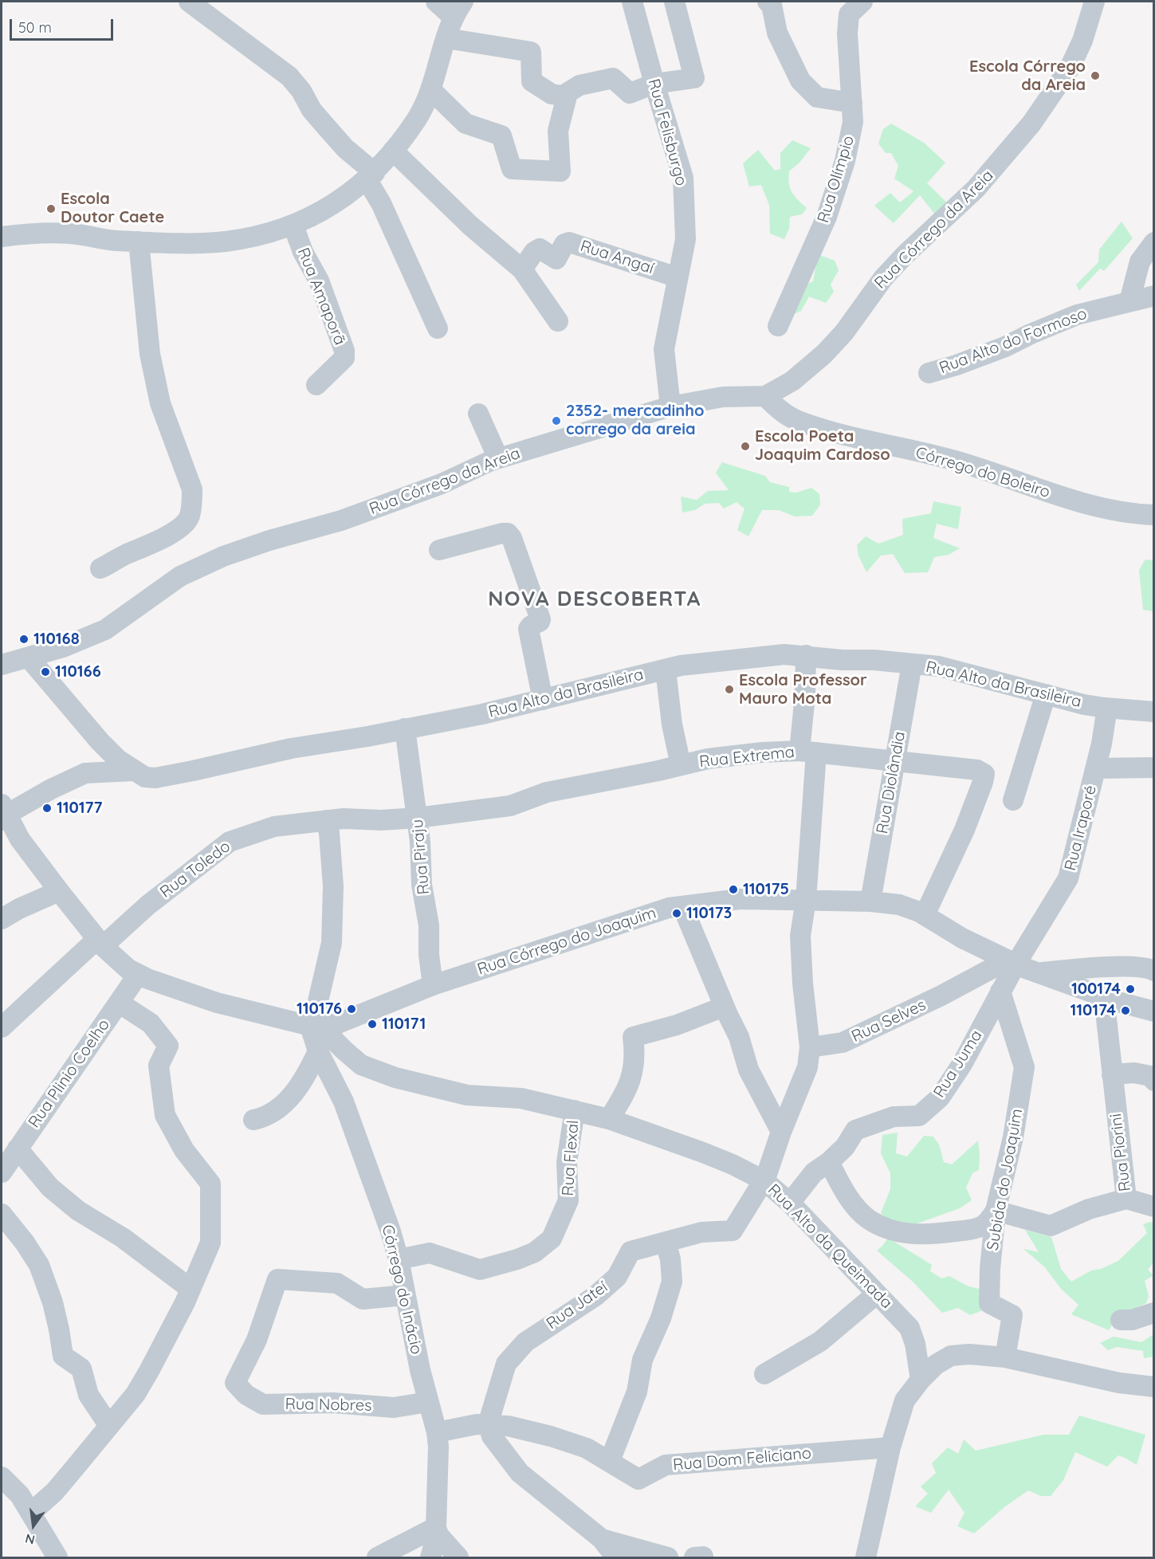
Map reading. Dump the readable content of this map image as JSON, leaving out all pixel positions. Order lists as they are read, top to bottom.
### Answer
{
  "streets": {
    "street": [
      "Rua Felisburgo",
      "Rua Olímpio",
      "Rua Córrego da Areia",
      "Rua Angaí",
      "Rua Amaporã",
      "Rua Alto do Formoso",
      "Córrego do Boleiro",
      "Rua Alto da Brasileira",
      "Rua Extrema",
      "Rua Diolândia",
      "Rua Iraporé",
      "Rua Piraju",
      "Rua Toledo",
      "Rua Córrego do Joaquim",
      "Rua Selves",
      "Rua Juma",
      "Rua Plinio Coelho",
      "Rua Piorini",
      "Rua Flexal",
      "Subida do Joaquim",
      "Rua Alto da Queimada",
      "Córrego do Inácio",
      "Rua Jateí",
      "Rua Nobres",
      "Rua Dom Feliciano"
    ]
  },
  "crossings": [
    ["Rua Felisburgo", "Rua Córrego da Areia"],
    ["Rua Felisburgo", "Rua Angaí"],
    ["Rua Córrego da Areia", "Córrego do Boleiro"],
    ["Rua Córrego da Areia", "Rua Alto da Brasileira"],
    ["Rua Alto da Brasileira", "Rua Diolândia"],
    ["Rua Alto da Brasileira", "Rua Iraporé"],
    ["Rua Alto da Brasileira", "Rua Piraju"],
    ["Rua Alto da Brasileira", "Rua Jateí"],
    ["Rua Extrema", "Rua Diolândia"],
    ["Rua Extrema", "Rua Piraju"],
    ["Rua Extrema", "Rua Toledo"],
    ["Rua Extrema", "Rua Córrego do Joaquim"],
    ["Rua Extrema", "Rua Jateí"],
    ["Rua Diolândia", "Rua Córrego do Joaquim"],
    ["Rua Iraporé", "Rua Córrego do Joaquim"],
    ["Rua Iraporé", "Rua Selves"],
    ["Rua Iraporé", "Rua Juma"],
    ["Rua Piraju", "Rua Toledo"],
    ["Rua Piraju", "Rua Córrego do Joaquim"],
    ["Rua Córrego do Joaquim", "Rua Selves"],
    ["Rua Córrego do Joaquim", "Rua Juma"],
    ["Rua Córrego do Joaquim", "Rua Piorini"],
    ["Rua Córrego do Joaquim", "Rua Alto da Queimada"],
    ["Rua Córrego do Joaquim", "Córrego do Inácio"],
    ["Rua Córrego do Joaquim", "Rua Jateí"],
    ["Rua Selves", "Rua Juma"],
    ["Rua Selves", "Rua Jateí"],
    ["Rua Juma", "Subida do Joaquim"],
    ["Rua Juma", "Rua Alto da Queimada"],
    ["Rua Piorini", "Subida do Joaquim"],
    ["Rua Flexal", "Rua Alto da Queimada"],
    ["Rua Flexal", "Córrego do Inácio"],
    ["Rua Alto da Queimada", "Córrego do Inácio"],
    ["Rua Alto da Queimada", "Rua Jateí"],
    ["Córrego do Inácio", "Rua Nobres"],
    ["Córrego do Inácio", "Rua Dom Feliciano"],
    ["Rua Jateí", "Rua Dom Feliciano"]
  ],
  "districts": ["NOVA DESCOBERTA"],
  "places": [
    "Escola Córrego da Areia",
    "Escola Doutor Caete",
    "2352- mercadinho corrego da areia",
    "Escola Poeta Joaquim Cardoso",
    "110168",
    "110166",
    "Escola Professor Mauro Mota",
    "110177",
    "110175",
    "110173",
    "100174",
    "110176",
    "110174",
    "110171"
  ],
  "scale_bar": "50 m",
  "north": "bottom"
}
